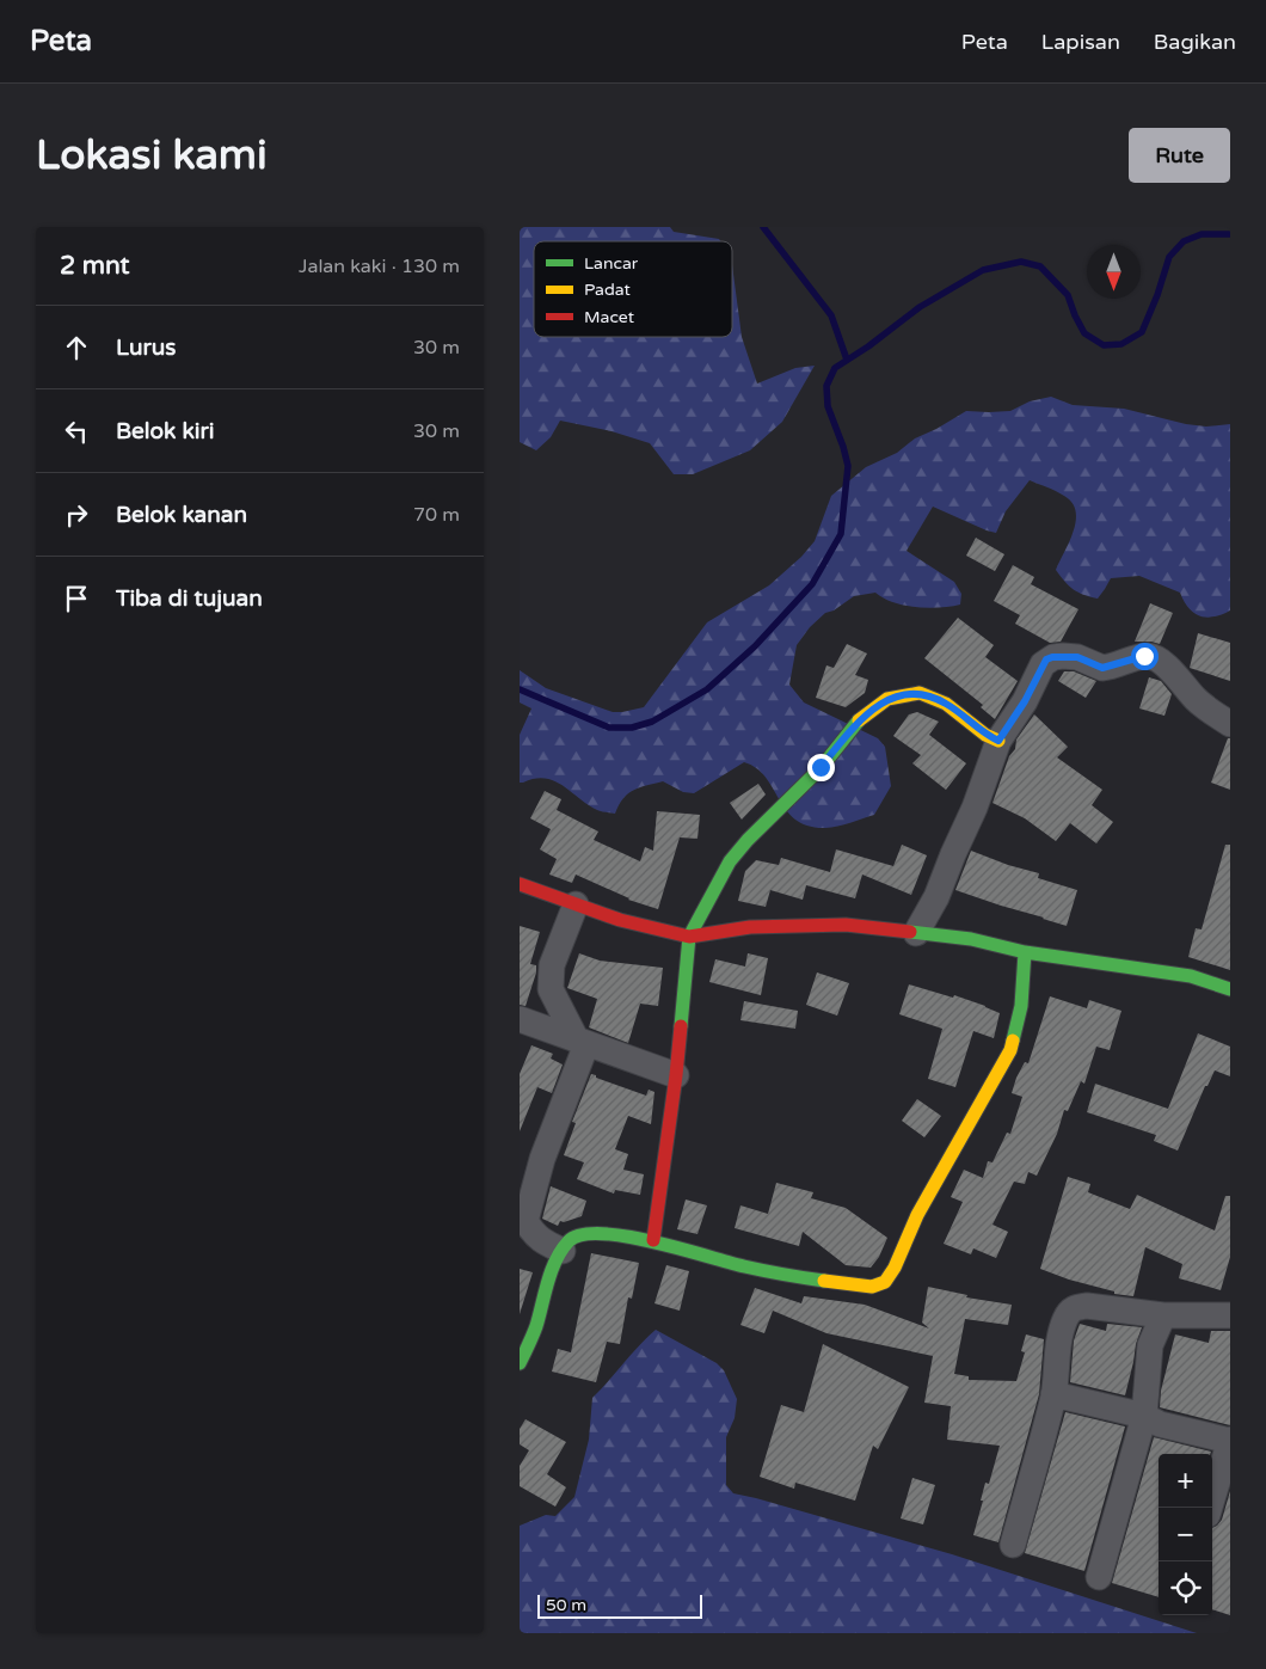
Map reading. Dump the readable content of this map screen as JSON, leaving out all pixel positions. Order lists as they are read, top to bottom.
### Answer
{
  "legend": ["Lancar", "Padat", "Macet"],
  "scale_bar": "50 m",
  "north": "bottom",
  "page": {
    "header": "Peta",
    "nav": ["Peta", "Lapisan", "Bagikan"],
    "buttons": "Rute",
    "title": "Lokasi kami",
    "heading": ["2 mnt", "Jalan kaki · 130 m"],
    "list": [
      ["Lurus", "30 m"],
      ["Belok kiri", "30 m"],
      ["Belok kanan", "70 m"],
      "Tiba di tujuan"
    ],
    "map_buttons": ["+", "−"],
    "scale": "50 m"
  }
}
